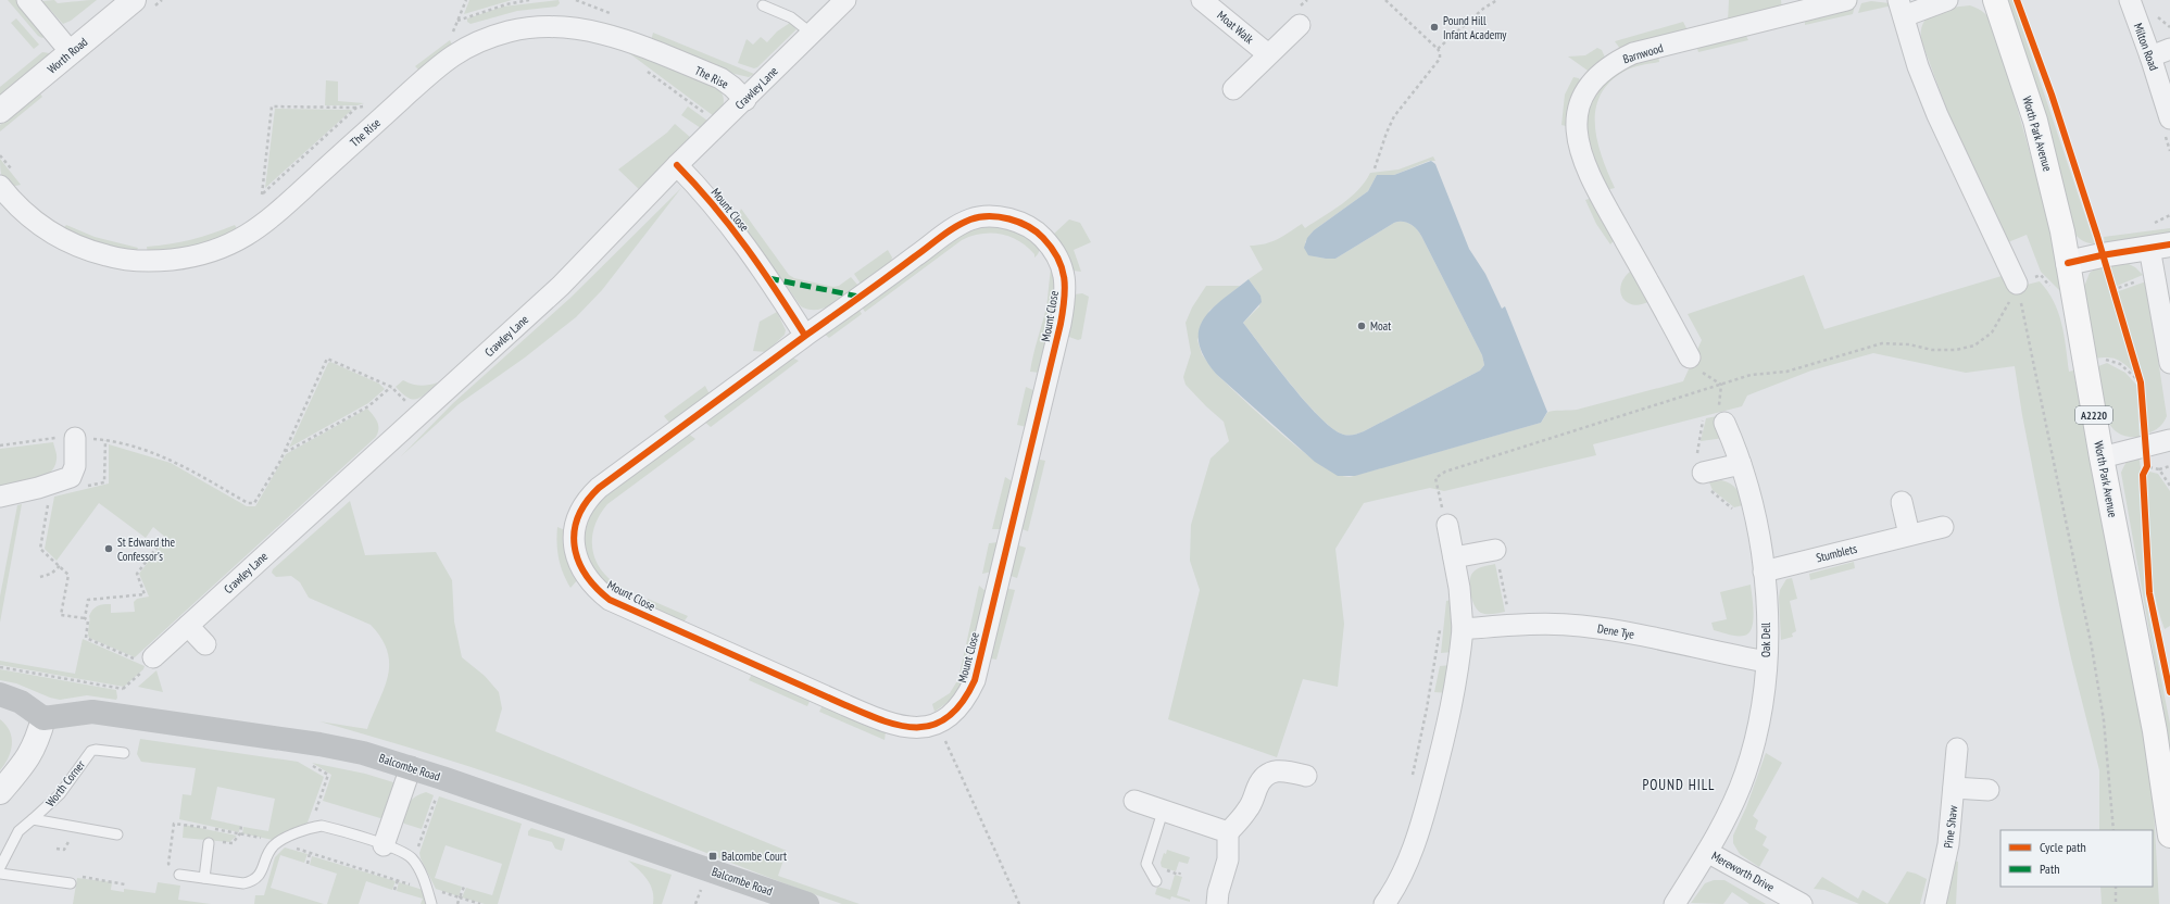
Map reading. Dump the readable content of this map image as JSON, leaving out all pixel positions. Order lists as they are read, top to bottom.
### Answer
{
  "streets": {
    "main road": ["Worth Park Avenue", "A2220", "Balcombe Road"],
    "street": [
      "Moat Walk",
      "Milton Road",
      "Barnwood",
      "Worth Road",
      "The Rise",
      "Crawley Lane",
      "Mount Close",
      "Stumblets",
      "Dene Tye",
      "Oak Dell",
      "Pine Shaw",
      "Mereworth Drive"
    ],
    "lane": ["Worth Corner"]
  },
  "crossings": [
    ["The Rise", "Crawley Lane"],
    ["Crawley Lane", "Mount Close"],
    ["Stumblets", "Oak Dell"],
    ["Dene Tye", "Oak Dell"],
    ["Oak Dell", "Mereworth Drive"]
  ],
  "districts": ["POUND HILL"],
  "places": {
    "other": ["Pound Hill Infant Academy", "Moat", "St Edward the Confessor's"],
    "transit": ["Balcombe Court"]
  },
  "legend": ["Cycle path", "Path"]
}
